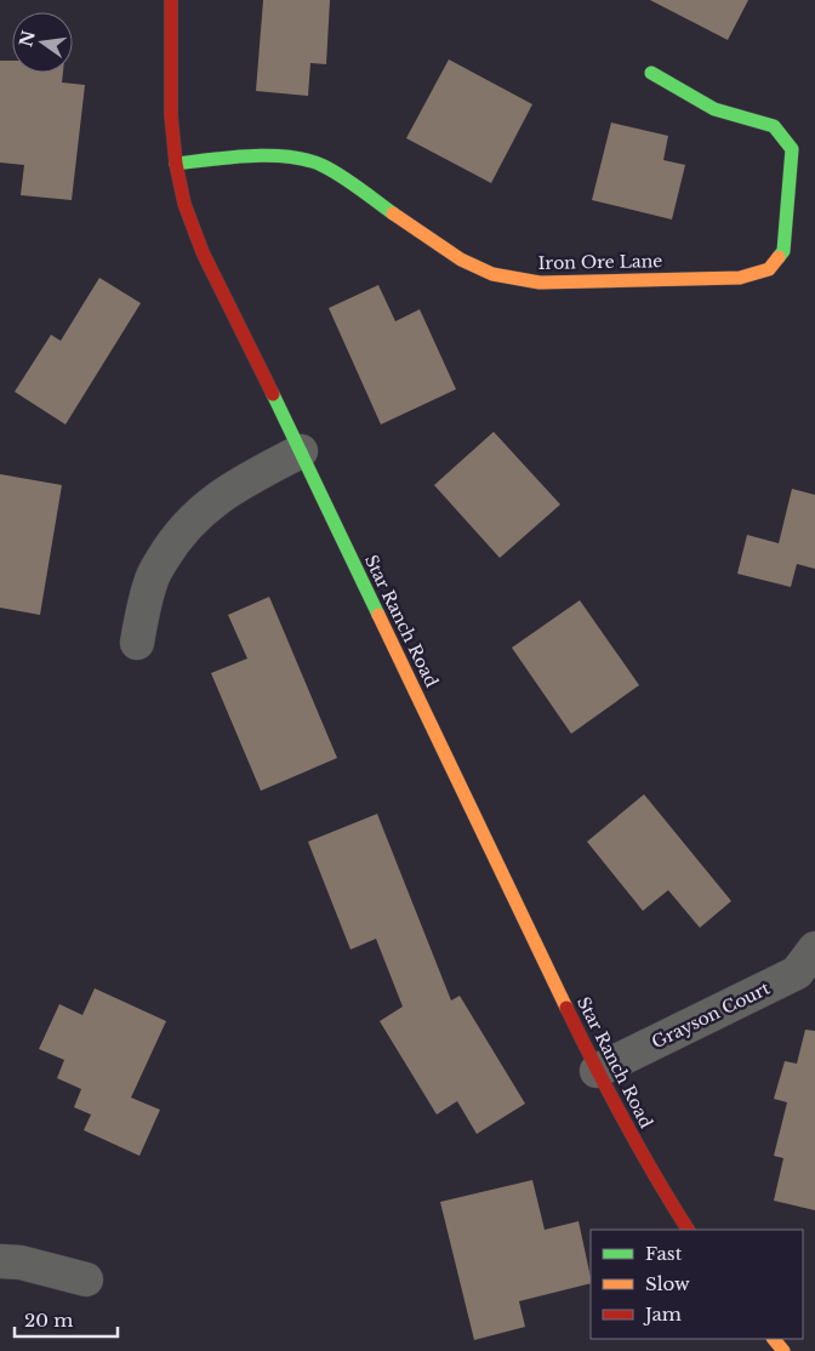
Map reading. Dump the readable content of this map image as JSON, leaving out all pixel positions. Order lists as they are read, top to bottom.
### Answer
{
  "streets": {
    "street": ["Iron Ore Lane", "Star Ranch Road", "Grayson Court"]
  },
  "crossings": [
    ["Iron Ore Lane", "Star Ranch Road"],
    ["Star Ranch Road", "Grayson Court"]
  ],
  "legend": ["Fast", "Slow", "Jam"],
  "scale_bar": "20 m",
  "north": "left"
}
